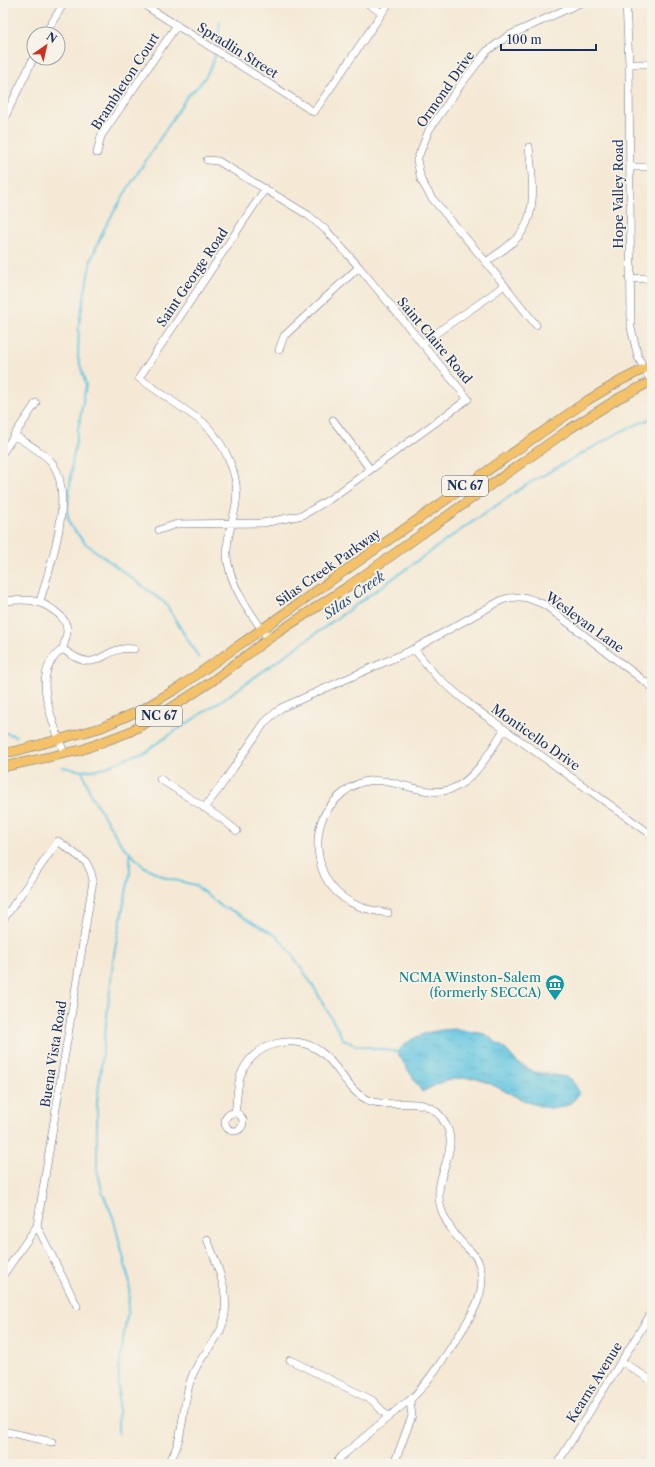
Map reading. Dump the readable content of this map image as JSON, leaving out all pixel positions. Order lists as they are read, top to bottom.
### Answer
{
  "streets": {
    "main road": ["NC 67", "Silas Creek Parkway"],
    "street": [
      "Spradlin Street",
      "Brambleton Court",
      "Ormond Drive",
      "Hope Valley Road",
      "Saint George Road",
      "Saint Claire Road",
      "Wesleyan Lane",
      "Monticello Drive",
      "Buena Vista Road",
      "Kearns Avenue"
    ]
  },
  "crossings": [
    ["Spradlin Street", "Brambleton Court"],
    ["Hope Valley Road", "Silas Creek Parkway"],
    ["Saint George Road", "Saint Claire Road"],
    ["Wesleyan Lane", "Monticello Drive"]
  ],
  "water": ["Silas Creek"],
  "places": {
    "museum": ["NCMA Winston-Salem (formerly SECCA)"]
  },
  "scale_bar": "100 m",
  "north": "top right"
}
